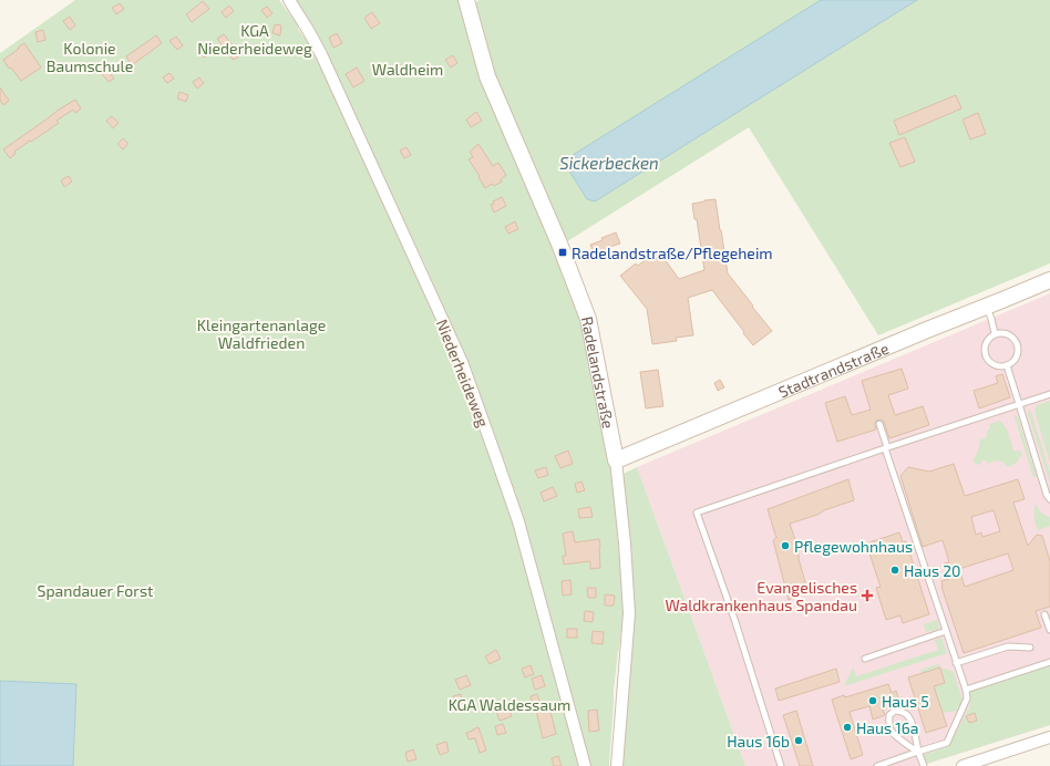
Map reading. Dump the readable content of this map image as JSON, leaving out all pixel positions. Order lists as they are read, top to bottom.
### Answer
{
  "streets": {
    "street": ["Stadtrandstraße", "Niederheideweg", "Radelandstraße"]
  },
  "crossings": [
    ["Stadtrandstraße", "Radelandstraße"]
  ],
  "water": ["Sickerbecken"],
  "parks": [
    "KGA Niederheideweg",
    "Kolonie Baumschule",
    "Waldheim",
    "Kleingartenanlage Waldfrieden",
    "Spandauer Forst",
    "KGA Waldessaum"
  ],
  "places": {
    "transit": ["Radelandstraße/Pflegeheim"],
    "other": [
      "Pflegewohnhaus",
      "Haus 20",
      "Haus 5",
      "Haus 16a",
      "Haus 16b"
    ],
    "health": ["Evangelisches Waldkrankenhaus Spandau"]
  }
}
